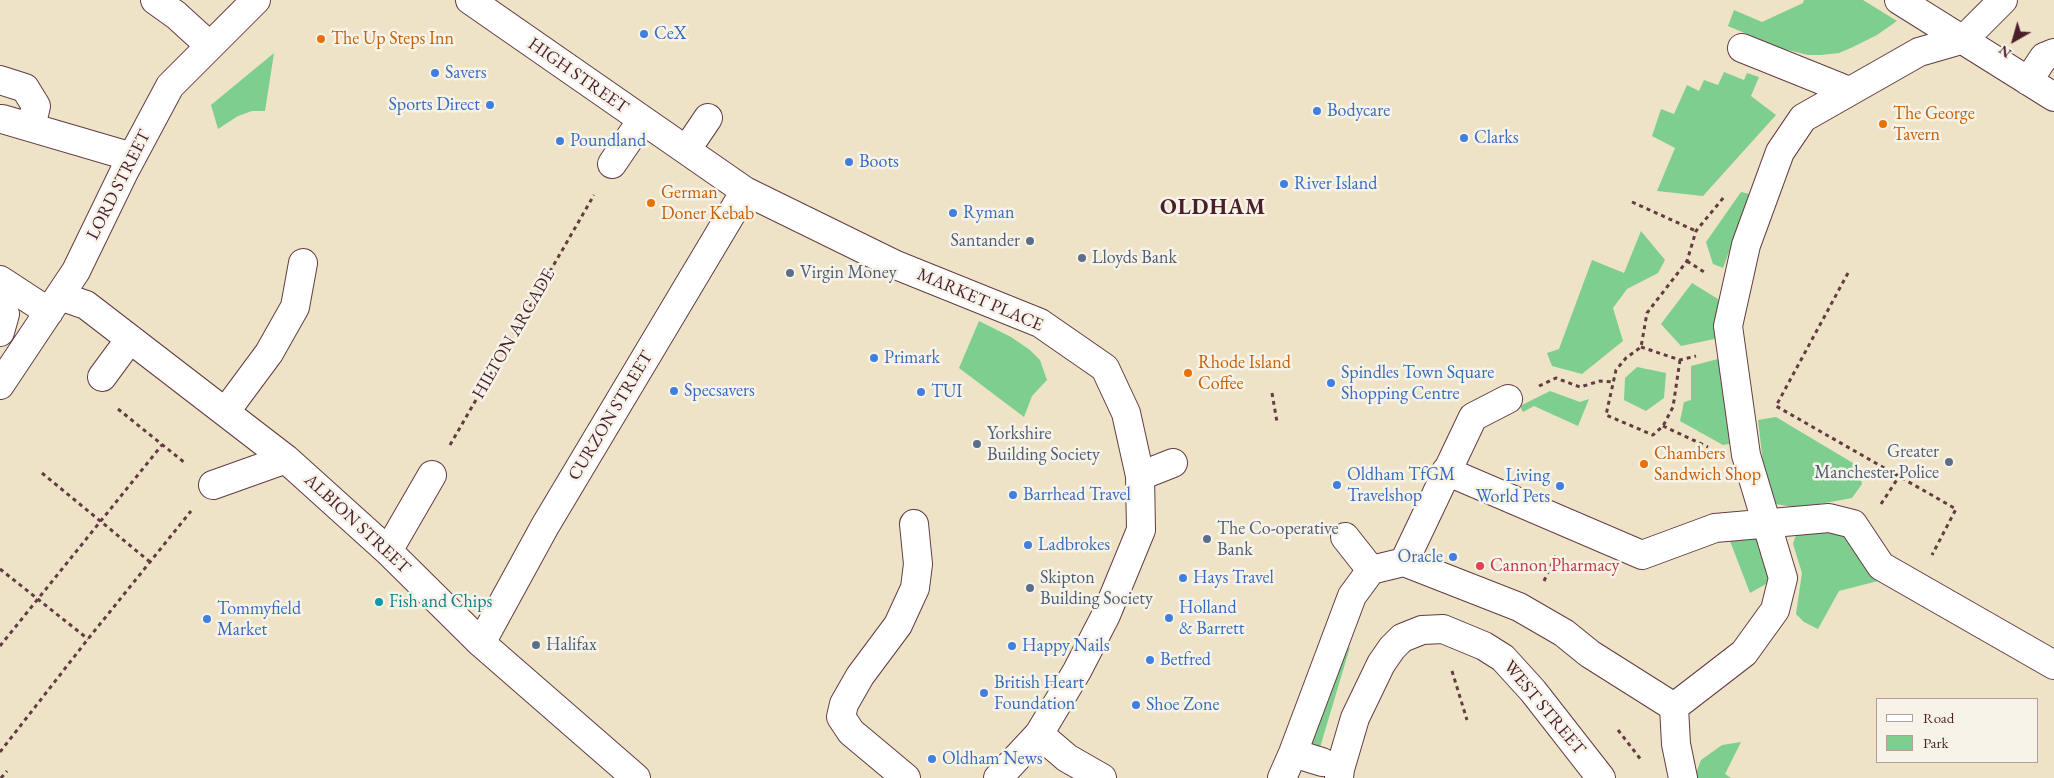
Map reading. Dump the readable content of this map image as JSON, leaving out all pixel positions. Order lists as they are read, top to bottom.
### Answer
{
  "streets": {
    "street": [
      "HIGH STREET",
      "LORD STREET",
      "MARKET PLACE",
      "CURZON STREET",
      "ALBION STREET",
      "WEST STREET"
    ],
    "path": ["HILTON ARCADE"]
  },
  "crossings": [
    ["HIGH STREET", "MARKET PLACE"],
    ["LORD STREET", "ALBION STREET"],
    ["MARKET PLACE", "CURZON STREET"],
    ["CURZON STREET", "ALBION STREET"]
  ],
  "districts": ["OLDHAM"],
  "places": [
    "CeX",
    "The Up Steps Inn",
    "Savers",
    "Sports Direct",
    "Bodycare",
    "The George Tavern",
    "Clarks",
    "Poundland",
    "Boots",
    "River Island",
    "German Doner Kebab",
    "Ryman",
    "Santander",
    "Lloyds Bank",
    "Virgin Money",
    "Primark",
    "Rhode Island Coffee",
    "Spindles Town Square Shopping Centre",
    "Specsavers",
    "TUI",
    "Yorkshire Building Society",
    "Greater Manchester Police",
    "Chambers Sandwich Shop",
    "Oldham TfGM Travelshop",
    "Living World Pets",
    "Barrhead Travel",
    "The Co-operative Bank",
    "Ladbrokes",
    "Oracle",
    "Cannon Pharmacy",
    "Hays Travel",
    "Skipton Building Society",
    "Fish and Chips",
    "Holland & Barrett",
    "Tommyfield Market",
    "Halifax",
    "Happy Nails",
    "Betfred",
    "British Heart Foundation",
    "Shoe Zone",
    "Oldham News"
  ],
  "legend": ["Road", "Park"],
  "north": "bottom left"
}
